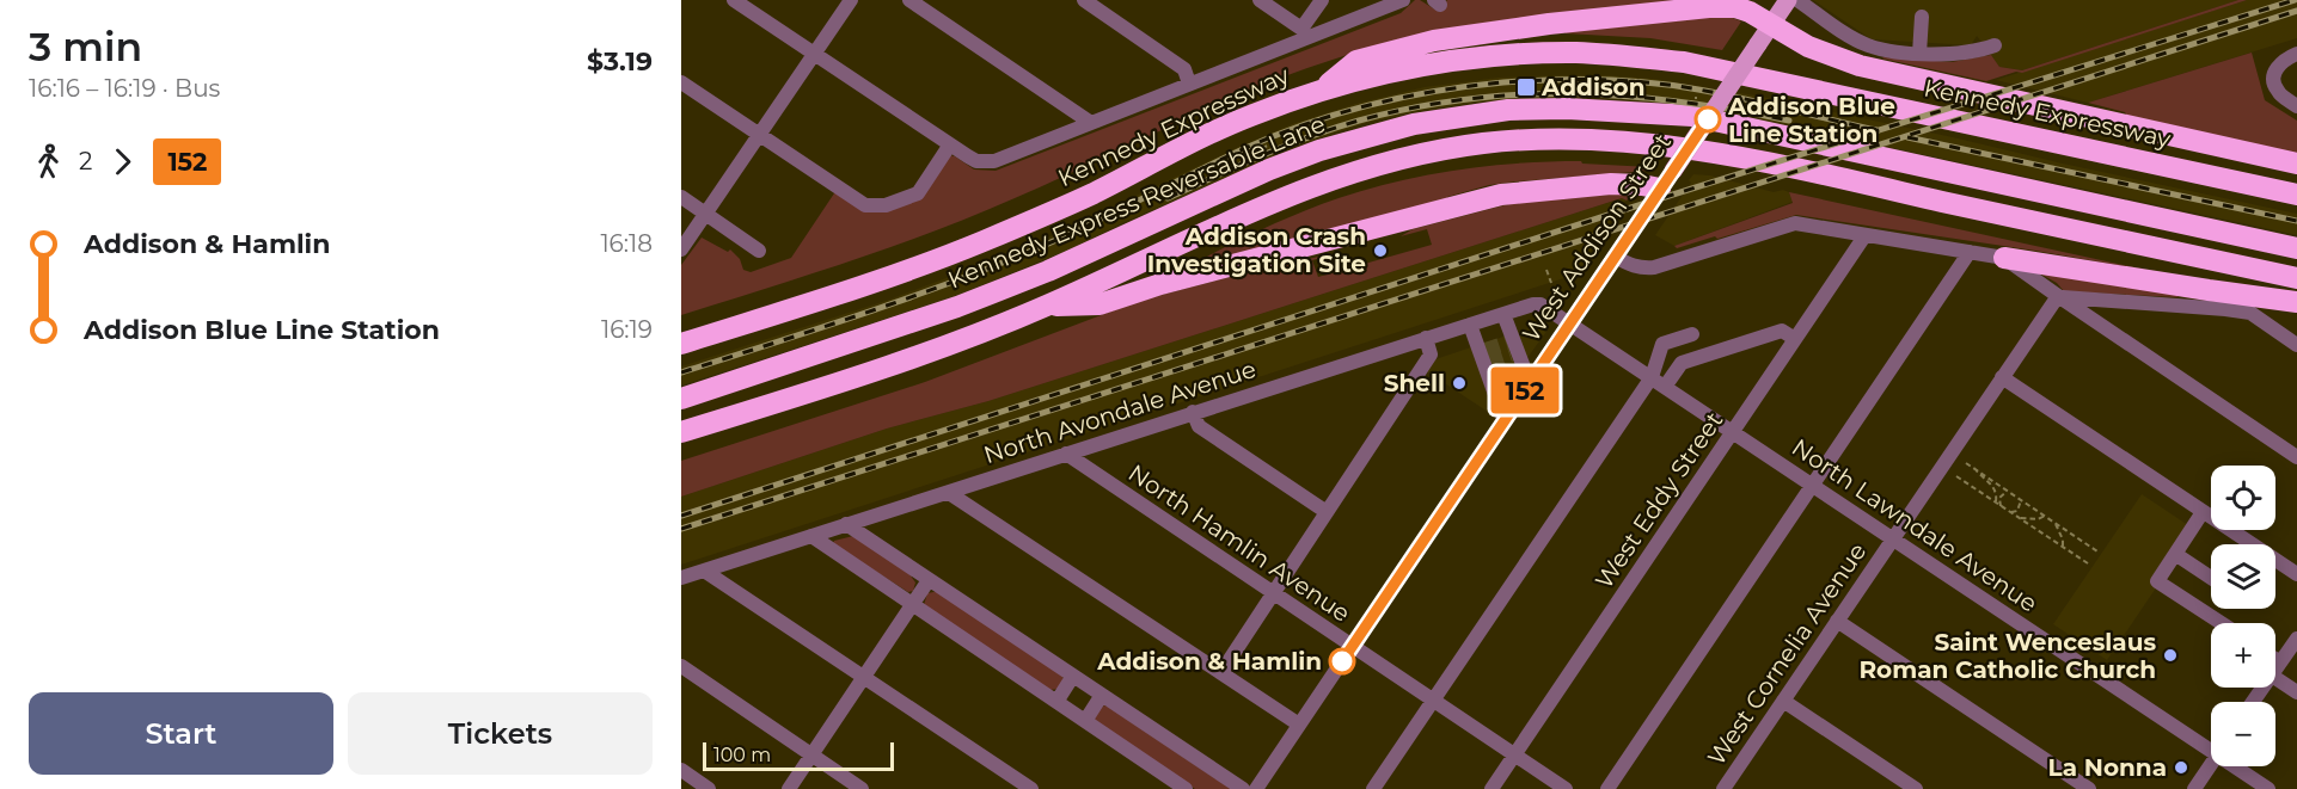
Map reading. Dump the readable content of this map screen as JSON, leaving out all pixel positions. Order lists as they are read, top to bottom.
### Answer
{
  "streets": {
    "highway": ["Kennedy Expressway", "Kennedy Express Reversable Lane"],
    "main road": ["West Addison Street"],
    "street": [
      "North Avondale Avenue",
      "West Eddy Street",
      "North Lawndale Avenue",
      "North Hamlin Avenue",
      "West Cornelia Avenue"
    ]
  },
  "crossings": [
    ["West Addison Street", "North Avondale Avenue"],
    ["West Addison Street", "North Lawndale Avenue"],
    ["West Addison Street", "North Hamlin Avenue"],
    ["North Avondale Avenue", "North Lawndale Avenue"],
    ["North Avondale Avenue", "North Hamlin Avenue"],
    ["West Eddy Street", "North Lawndale Avenue"],
    ["West Eddy Street", "North Hamlin Avenue"],
    ["North Lawndale Avenue", "West Cornelia Avenue"]
  ],
  "places": {
    "transit": ["Addison"],
    "other": [
      "Addison Blue Line Station",
      "Addison Crash Investigation Site",
      "Shell",
      "Saint Wenceslaus Roman Catholic Church",
      "Addison & Hamlin",
      "La Nonna"
    ]
  },
  "lines": ["bus line 152"],
  "scale_bar": "100 m",
  "page": {
    "heading": ["3 min", "16:16 – 16:19 · Bus", "$3.19"],
    "on_map": "152",
    "legs": ["2", "152"],
    "list": [
      {
        "name": "Addison & Hamlin",
        "value": "16:18"
      },
      {
        "name": "Addison Blue Line Station",
        "value": "16:19"
      }
    ],
    "map_buttons": ["+", "−"],
    "buttons": ["Start", "Tickets"],
    "scale": "100 m"
  }
}
